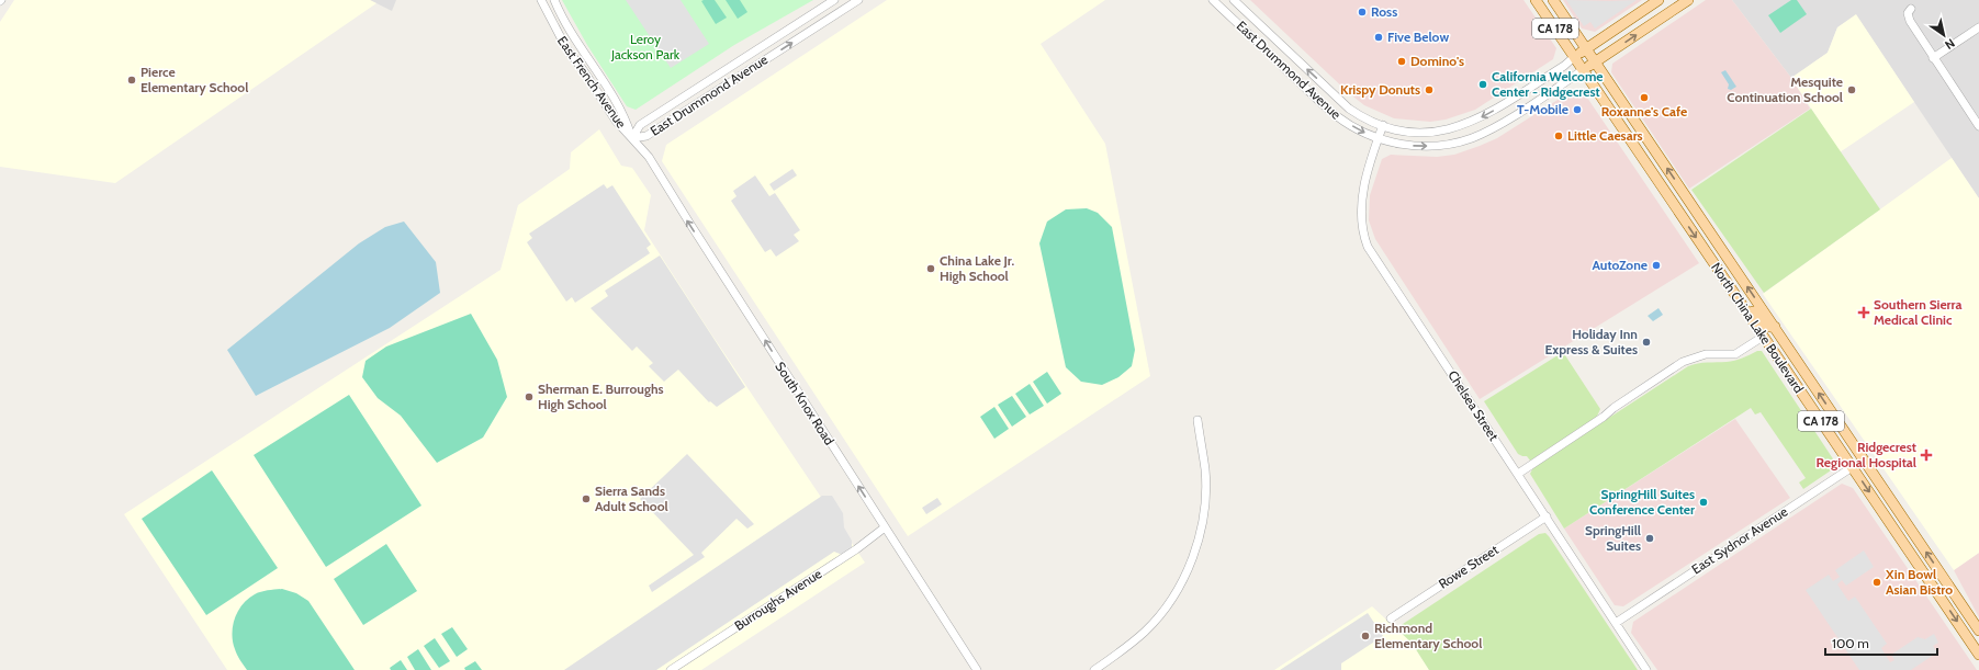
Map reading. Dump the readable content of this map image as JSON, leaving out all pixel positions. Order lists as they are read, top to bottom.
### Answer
{
  "streets": {
    "main road": ["CA 178", "North China Lake Boulevard"],
    "street": [
      "East Drummond Avenue",
      "East French Avenue",
      "South Knox Road",
      "Chelsea Street",
      "East Sydnor Avenue",
      "Rowe Street",
      "Burroughs Avenue"
    ]
  },
  "crossings": [
    ["East Drummond Avenue", "East French Avenue"],
    ["East Drummond Avenue", "North China Lake Boulevard"],
    ["East Drummond Avenue", "South Knox Road"],
    ["East Drummond Avenue", "Chelsea Street"],
    ["East French Avenue", "South Knox Road"],
    ["North China Lake Boulevard", "East Sydnor Avenue"],
    ["South Knox Road", "Burroughs Avenue"],
    ["Chelsea Street", "East Sydnor Avenue"],
    ["Chelsea Street", "Rowe Street"]
  ],
  "one_way": ["South Knox Road"],
  "parks": ["Leroy Jackson Park"],
  "places": {
    "other": [
      "Ross",
      "Five Below",
      "Domino's",
      "Pierce Elementary School",
      "California Welcome Center - Ridgecrest",
      "Krispy Donuts",
      "Mesquite Continuation School",
      "Roxanne's Cafe",
      "T-Mobile",
      "Little Caesars",
      "AutoZone",
      "China Lake Jr. High School",
      "Holiday Inn Express & Suites",
      "Sherman E. Burroughs High School",
      "Sierra Sands Adult School",
      "SpringHill Suites Conference Center",
      "SpringHill Suites",
      "Xin Bowl Asian Bistro",
      "Richmond Elementary School"
    ],
    "health": ["Southern Sierra Medical Clinic", "Ridgecrest Regional Hospital"]
  },
  "scale_bar": "100 m",
  "north": "bottom right"
}
